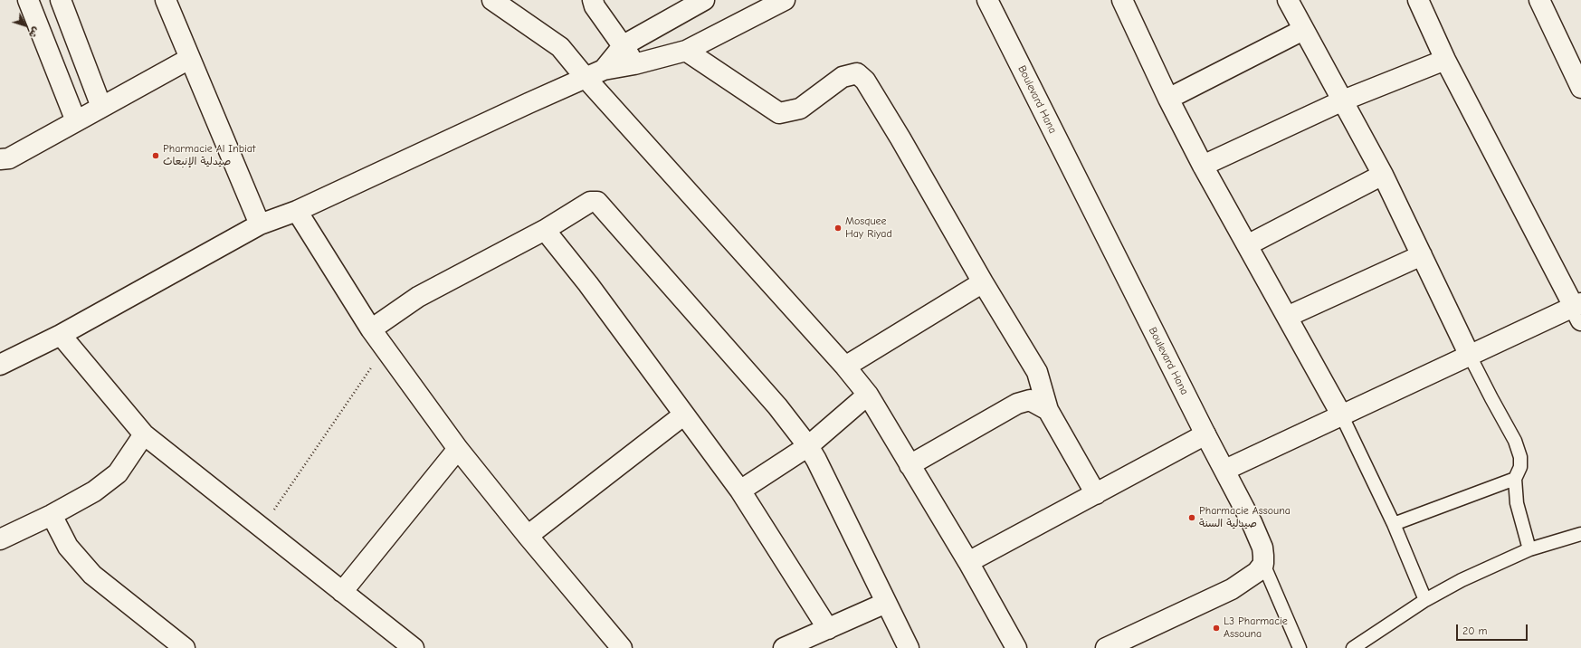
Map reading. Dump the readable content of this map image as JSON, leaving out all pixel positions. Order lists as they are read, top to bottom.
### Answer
{
  "streets": {
    "street": ["Boulevard Hana"]
  },
  "places": [
    "Pharmacie Al Inbiat صيدلية الإنبعاث",
    "Mosquee Hay Riyad",
    "Pharmacie Assouna صيدلية السنة",
    "L3 Pharmacie Assouna"
  ],
  "scale_bar": "20 m",
  "north": "bottom right"
}
